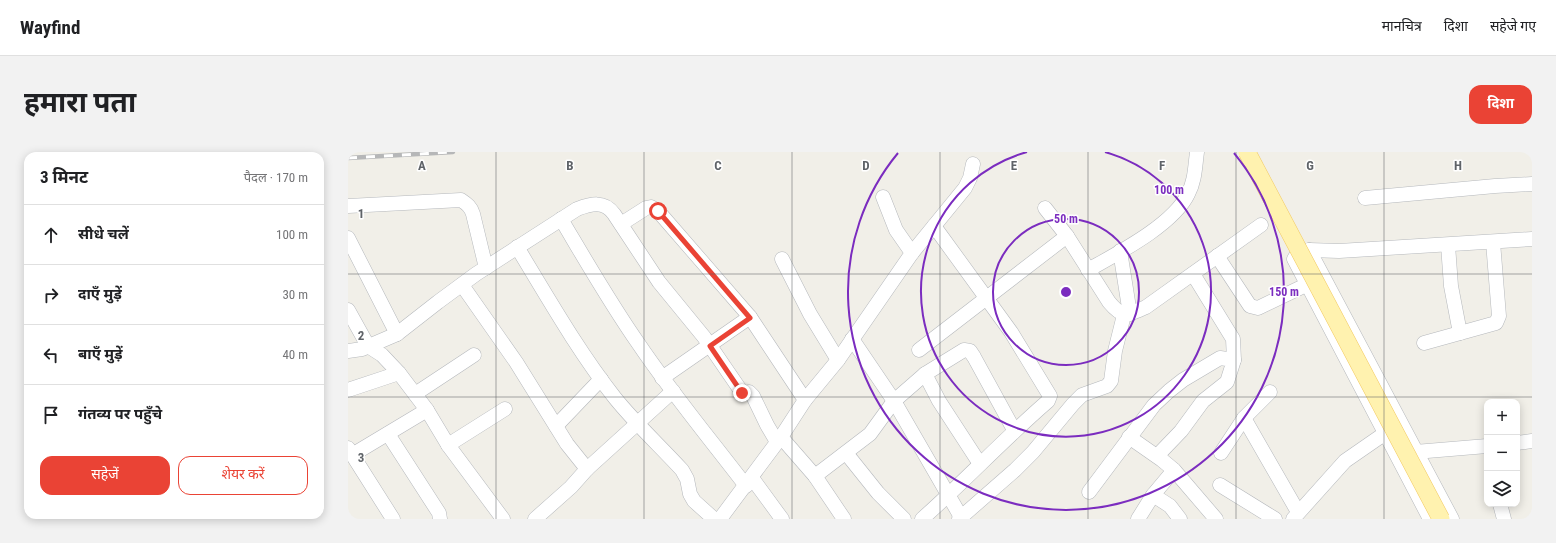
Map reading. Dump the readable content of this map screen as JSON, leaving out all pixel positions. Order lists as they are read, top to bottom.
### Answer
{
  "page": {
    "header": "Wayfind",
    "nav": ["मानचित्र", "दिशा", "सहेजे गए"],
    "buttons": [
      "दिशा",
      ["सहेजें", "शेयर करें"]
    ],
    "title": "हमारा पता",
    "heading": ["3 मिनट", "पैदल · 170 m"],
    "list": [
      ["सीधे चलें", "100 m"],
      ["दाएँ मुड़ें", "30 m"],
      ["बाएँ मुड़ें", "40 m"],
      "गंतव्य पर पहुँचे"
    ],
    "map_buttons": ["+", "−"]
  },
  "grid": {
    "columns": [
      "A",
      "B",
      "C",
      "D",
      "E",
      "F",
      "G",
      "H"
    ],
    "rows": ["1", "2", "3"]
  },
  "rings": ["100 m", "50 m", "150 m"]
}
